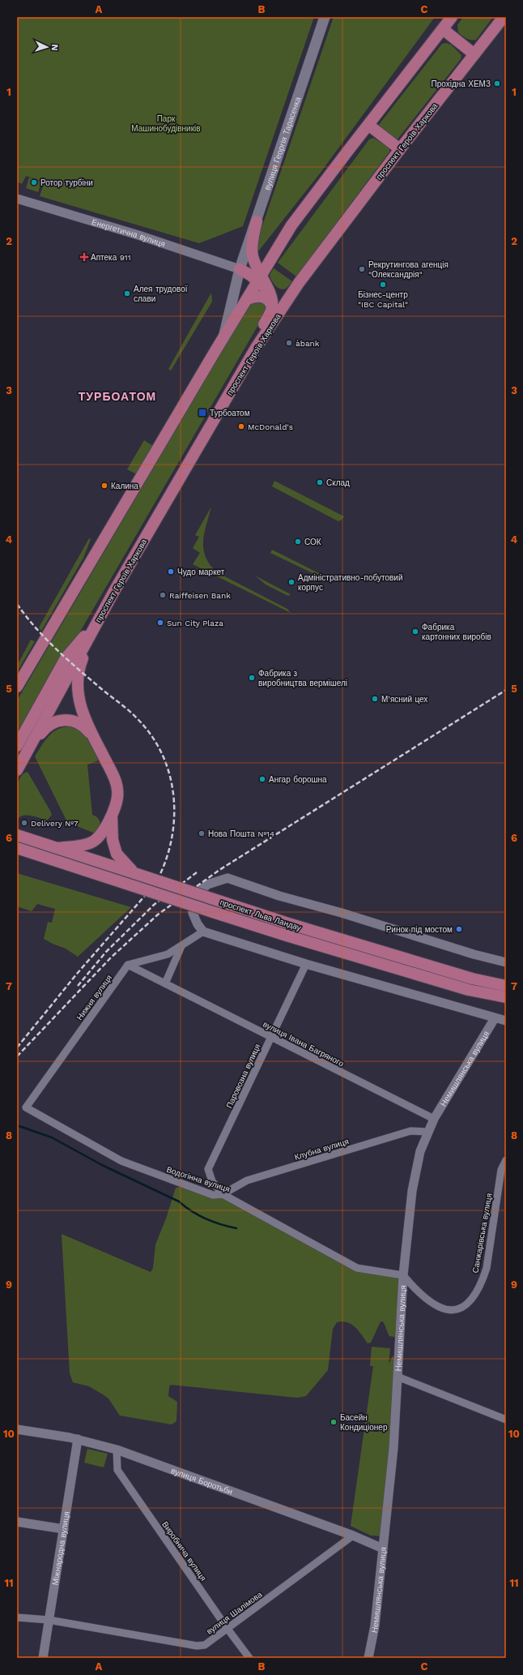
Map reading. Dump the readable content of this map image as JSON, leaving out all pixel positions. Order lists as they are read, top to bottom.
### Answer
{
  "streets": {
    "main road": ["проспект Героїв Харкова", "вулиця Георгія Тарасенка", "проспект Льва Ландау"],
    "street": [
      "Енергетична вулиця",
      "Нижня вулиця",
      "вулиця Івана Багряного",
      "Немишлянська вулиця",
      "Паровозна вулиця",
      "Клубна вулиця",
      "Водогінна вулиця",
      "Санжарівська вулиця",
      "вулиця Боротьби",
      "Міжнародна вулиця",
      "Виробнича вулиця",
      "вулиця Шалімова"
    ]
  },
  "crossings": [
    ["вулиця Георгія Тарасенка", "Енергетична вулиця"],
    ["Нижня вулиця", "вулиця Івана Багряного"],
    ["Нижня вулиця", "Водогінна вулиця"],
    ["вулиця Івана Багряного", "Немишлянська вулиця"],
    ["вулиця Івана Багряного", "Паровозна вулиця"],
    ["Немишлянська вулиця", "Клубна вулиця"],
    ["Немишлянська вулиця", "Водогінна вулиця"],
    ["Немишлянська вулиця", "Санжарівська вулиця"],
    ["Немишлянська вулиця", "вулиця Боротьби"],
    ["Паровозна вулиця", "Клубна вулиця"],
    ["Паровозна вулиця", "Водогінна вулиця"],
    ["Клубна вулиця", "Водогінна вулиця"],
    ["Водогінна вулиця", "Санжарівська вулиця"],
    ["вулиця Боротьби", "Міжнародна вулиця"],
    ["вулиця Боротьби", "Виробнича вулиця"],
    ["вулиця Боротьби", "вулиця Шалімова"],
    ["Міжнародна вулиця", "вулиця Шалімова"],
    ["Виробнича вулиця", "вулиця Шалімова"]
  ],
  "districts": ["ТУРБОАТОМ"],
  "parks": ["Парк Машинобудівників"],
  "places": {
    "other": [
      "Прохідна ХЕМЗ",
      "Ротор турбіни",
      "Рекрутингова агенція \"Олександрія\"",
      "Бізнес-центр \"IBC Capital\"",
      "Алея трудової слави",
      "àbank",
      "McDonald's",
      "Склад",
      "Калина",
      "СОК",
      "Чудо маркет",
      "Адміністративно-побутовий корпус",
      "Raiffeisen Bank",
      "Sun City Plaza",
      "Фабрика картонних виробів",
      "Фабрика з виробництва вермішелі",
      "М’ясний цех",
      "Ангар борошна",
      "Delivery №7",
      "Нова Пошта №14",
      "Ринок під мостом",
      "Басейн Кондиціонер"
    ],
    "health": ["Аптека 911"],
    "transit": ["Турбоатом"]
  },
  "north": "right",
  "grid": {
    "columns": ["A", "B", "C"],
    "rows": [
      "1",
      "2",
      "3",
      "4",
      "5",
      "6",
      "7",
      "8",
      "9",
      "10",
      "11"
    ]
  }
}
